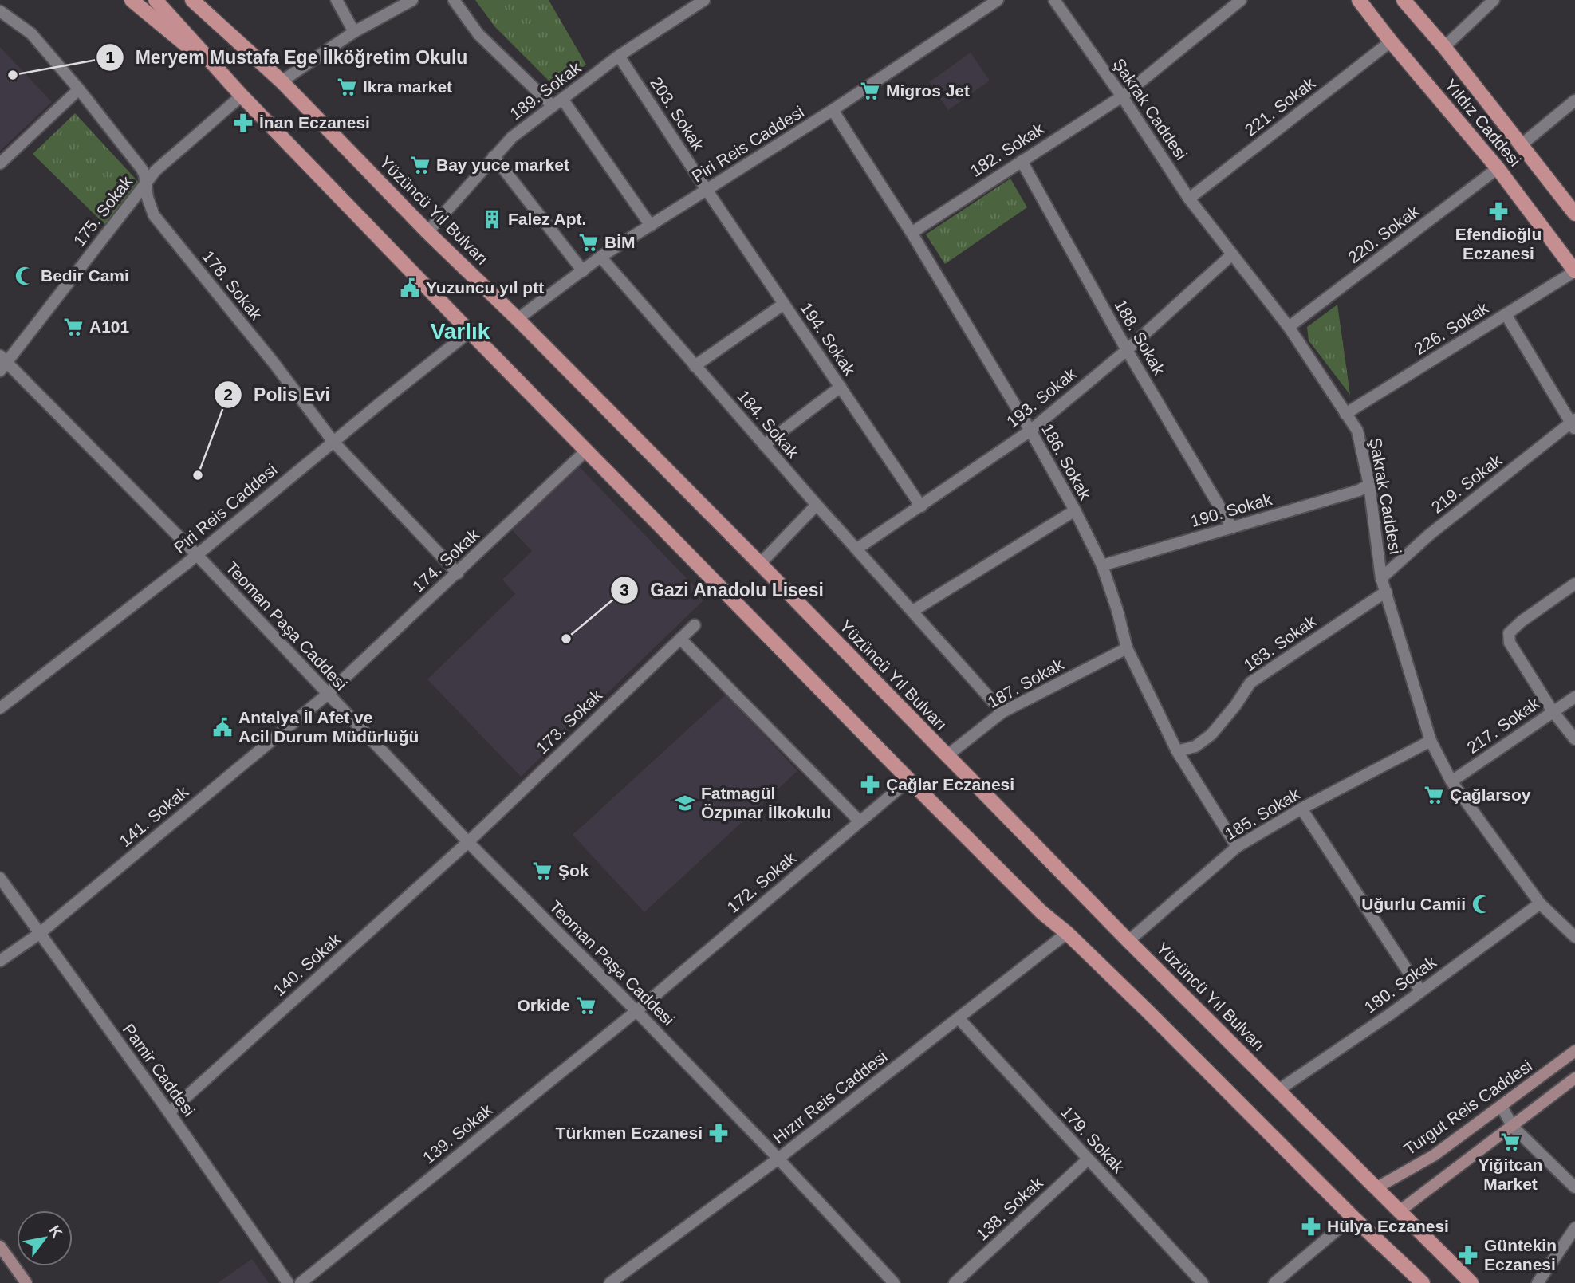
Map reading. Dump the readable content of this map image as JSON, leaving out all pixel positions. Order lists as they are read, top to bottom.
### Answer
{
  "streets": {
    "main road": ["Yıldız Caddesi", "Yüzüncü Yıl Bulvarı", "Turgut Reis Caddesi"],
    "street": [
      "189. Sokak",
      "221. Sokak",
      "Şakrak Caddesi",
      "203. Sokak",
      "Piri Reis Caddesi",
      "182. Sokak",
      "175. Sokak",
      "220. Sokak",
      "178. Sokak",
      "226. Sokak",
      "188. Sokak",
      "194. Sokak",
      "193. Sokak",
      "184. Sokak",
      "186. Sokak",
      "219. Sokak",
      "190. Sokak",
      "174. Sokak",
      "Teoman Paşa Caddesi",
      "183. Sokak",
      "187. Sokak",
      "173. Sokak",
      "217. Sokak",
      "185. Sokak",
      "141. Sokak",
      "172. Sokak",
      "140. Sokak",
      "180. Sokak",
      "Pamir Caddesi",
      "Hızır Reis Caddesi",
      "139. Sokak",
      "179. Sokak",
      "138. Sokak"
    ]
  },
  "crossings": [
    ["189. Sokak", "203. Sokak"],
    ["189. Sokak", "Yüzüncü Yıl Bulvarı"],
    ["221. Sokak", "Şakrak Caddesi"],
    ["221. Sokak", "Yıldız Caddesi"],
    ["Şakrak Caddesi", "182. Sokak"],
    ["Şakrak Caddesi", "220. Sokak"],
    ["Şakrak Caddesi", "226. Sokak"],
    ["Şakrak Caddesi", "193. Sokak"],
    ["Şakrak Caddesi", "219. Sokak"],
    ["Şakrak Caddesi", "190. Sokak"],
    ["Şakrak Caddesi", "183. Sokak"],
    ["Şakrak Caddesi", "217. Sokak"],
    ["Şakrak Caddesi", "185. Sokak"],
    ["Şakrak Caddesi", "180. Sokak"],
    ["203. Sokak", "Piri Reis Caddesi"],
    ["203. Sokak", "194. Sokak"],
    ["Yıldız Caddesi", "220. Sokak"],
    ["Yıldız Caddesi", "226. Sokak"],
    ["Piri Reis Caddesi", "Yüzüncü Yıl Bulvarı"],
    ["Piri Reis Caddesi", "178. Sokak"],
    ["Piri Reis Caddesi", "194. Sokak"],
    ["Piri Reis Caddesi", "184. Sokak"],
    ["Piri Reis Caddesi", "186. Sokak"],
    ["Piri Reis Caddesi", "Teoman Paşa Caddesi"],
    ["182. Sokak", "188. Sokak"],
    ["182. Sokak", "186. Sokak"],
    ["Yüzüncü Yıl Bulvarı", "187. Sokak"],
    ["Yüzüncü Yıl Bulvarı", "185. Sokak"],
    ["Yüzüncü Yıl Bulvarı", "180. Sokak"],
    ["Yüzüncü Yıl Bulvarı", "Turgut Reis Caddesi"],
    ["175. Sokak", "178. Sokak"],
    ["175. Sokak", "Teoman Paşa Caddesi"],
    ["178. Sokak", "174. Sokak"],
    ["188. Sokak", "193. Sokak"],
    ["188. Sokak", "190. Sokak"],
    ["194. Sokak", "193. Sokak"],
    ["193. Sokak", "184. Sokak"],
    ["193. Sokak", "186. Sokak"],
    ["184. Sokak", "187. Sokak"],
    ["186. Sokak", "190. Sokak"],
    ["186. Sokak", "183. Sokak"],
    ["186. Sokak", "187. Sokak"],
    ["186. Sokak", "185. Sokak"],
    ["174. Sokak", "Teoman Paşa Caddesi"],
    ["174. Sokak", "141. Sokak"],
    ["Teoman Paşa Caddesi", "173. Sokak"],
    ["Teoman Paşa Caddesi", "141. Sokak"],
    ["Teoman Paşa Caddesi", "172. Sokak"],
    ["Teoman Paşa Caddesi", "140. Sokak"],
    ["Teoman Paşa Caddesi", "Hızır Reis Caddesi"],
    ["Teoman Paşa Caddesi", "139. Sokak"],
    ["173. Sokak", "140. Sokak"],
    ["141. Sokak", "Pamir Caddesi"],
    ["172. Sokak", "139. Sokak"],
    ["140. Sokak", "Pamir Caddesi"],
    ["Hızır Reis Caddesi", "179. Sokak"],
    ["179. Sokak", "138. Sokak"]
  ],
  "districts": ["Varlık"],
  "places": {
    "other": ["Meryem Mustafa Ege İlköğretim Okulu", "Polis Evi", "Gazi Anadolu Lisesi"],
    "supermarket": [
      "Ikra market",
      "Migros Jet",
      "Bay yuce market",
      "BİM",
      "A101",
      "Çağlarsoy",
      "Şok",
      "Orkide",
      "Yiğitcan Market"
    ],
    "pharmacy": [
      "İnan Eczanesi",
      "Efendioğlu Eczanesi",
      "Çağlar Eczanesi",
      "Türkmen Eczanesi",
      "Hülya Eczanesi",
      "Güntekin Eczanesi"
    ],
    "building": ["Falez Apt."],
    "mosque": ["Bedir Cami", "Uğurlu Camii"],
    "public building": ["Yuzuncu yıl ptt", "Antalya İl Afet ve Acil Durum Müdürlüğü"],
    "school or university": ["Fatmagül Özpınar İlkokulu"]
  },
  "north": "top right"
}
